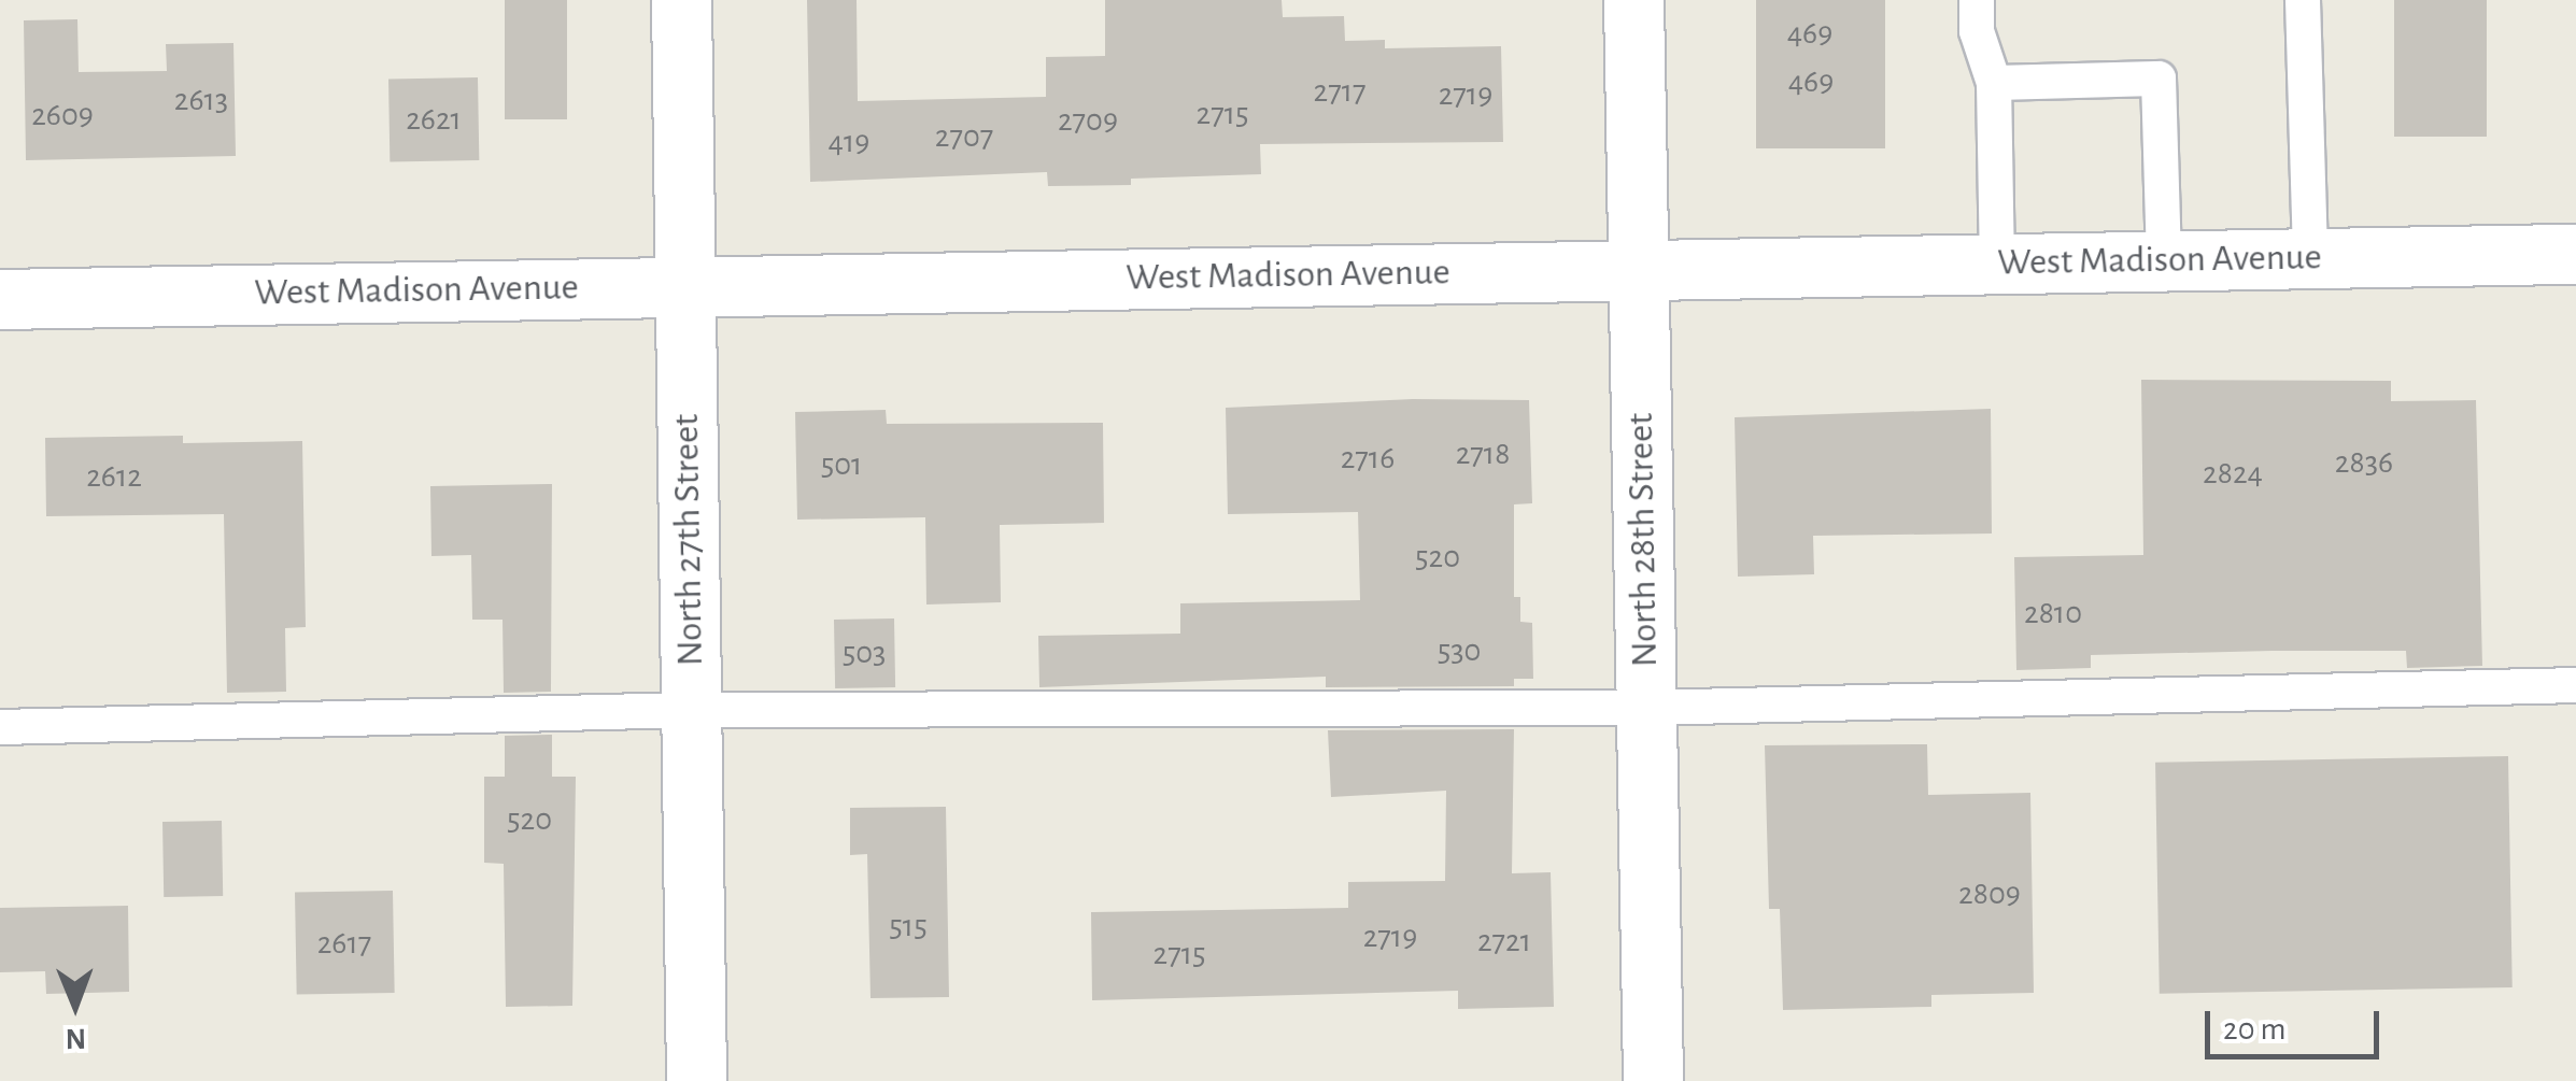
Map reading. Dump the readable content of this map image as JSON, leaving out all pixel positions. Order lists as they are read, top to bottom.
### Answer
{
  "streets": {
    "street": ["West Madison Avenue", "North 27th Street", "North 28th Street"]
  },
  "crossings": [
    ["West Madison Avenue", "North 27th Street"],
    ["West Madison Avenue", "North 28th Street"]
  ],
  "house_numbers": [
    "469",
    "469",
    "2717",
    "2719",
    "2613",
    "2715",
    "2609",
    "2621",
    "2709",
    "2707",
    "419",
    "2718",
    "2716",
    "2836",
    "501",
    "2824",
    "2612",
    "520",
    "2810",
    "530",
    "503",
    "520",
    "2809",
    "515",
    "2719",
    "2721",
    "2617",
    "2715"
  ],
  "scale_bar": "20 m",
  "north": "bottom"
}
